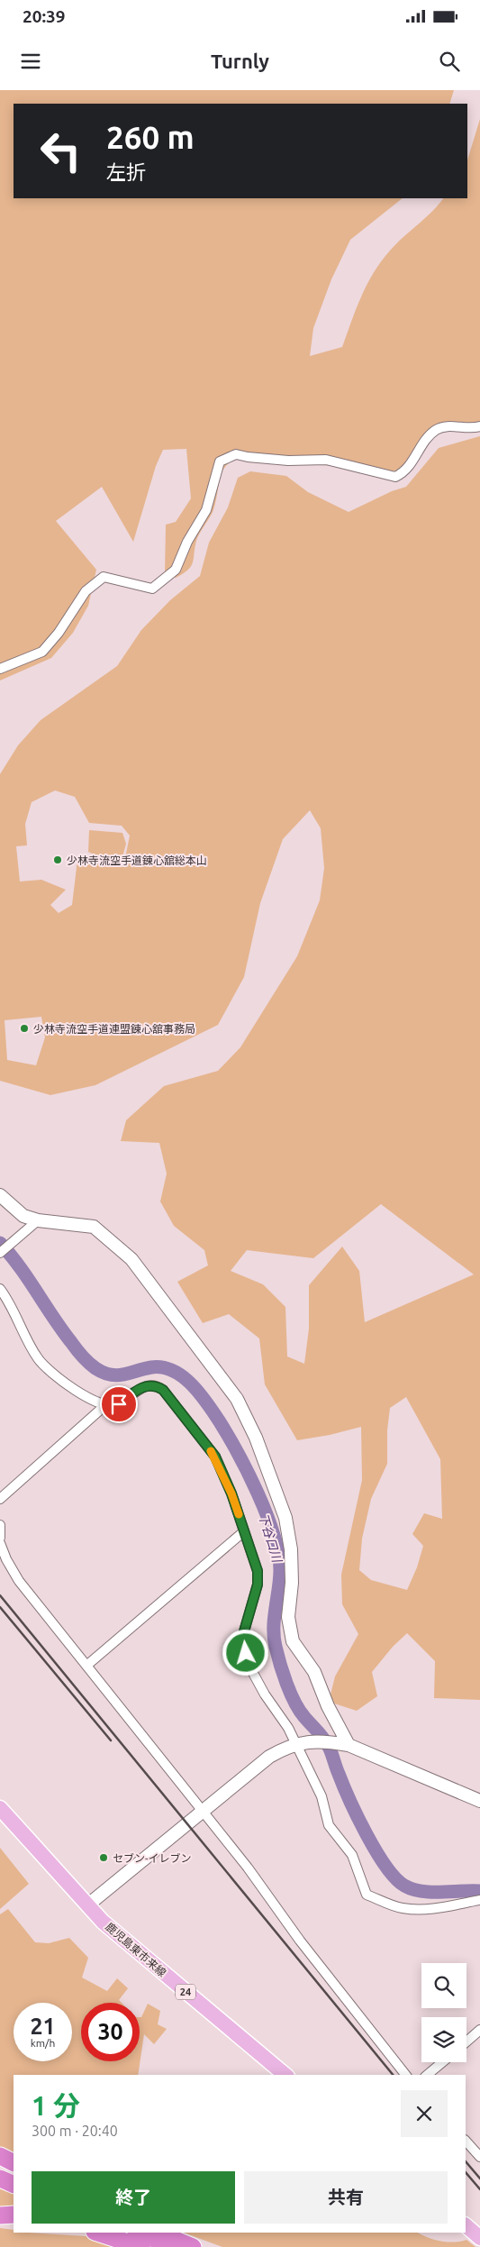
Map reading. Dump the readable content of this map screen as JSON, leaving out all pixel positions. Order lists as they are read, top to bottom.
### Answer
{
  "streets": {
    "main road": ["鹿児島東市来線", "24"]
  },
  "water": ["下谷口川"],
  "places": ["少林寺流空手道錬心舘総本山", "少林寺流空手道連盟錬心舘事務局", "セブン-イレブン"],
  "page": {
    "status": "20:39",
    "header": "Turnly",
    "turn": ["260 m", "左折"],
    "speed": "21 km/h",
    "limit": "30",
    "heading": ["1 分", "300 m · 20:40"],
    "buttons": ["終了", "共有"]
  }
}
